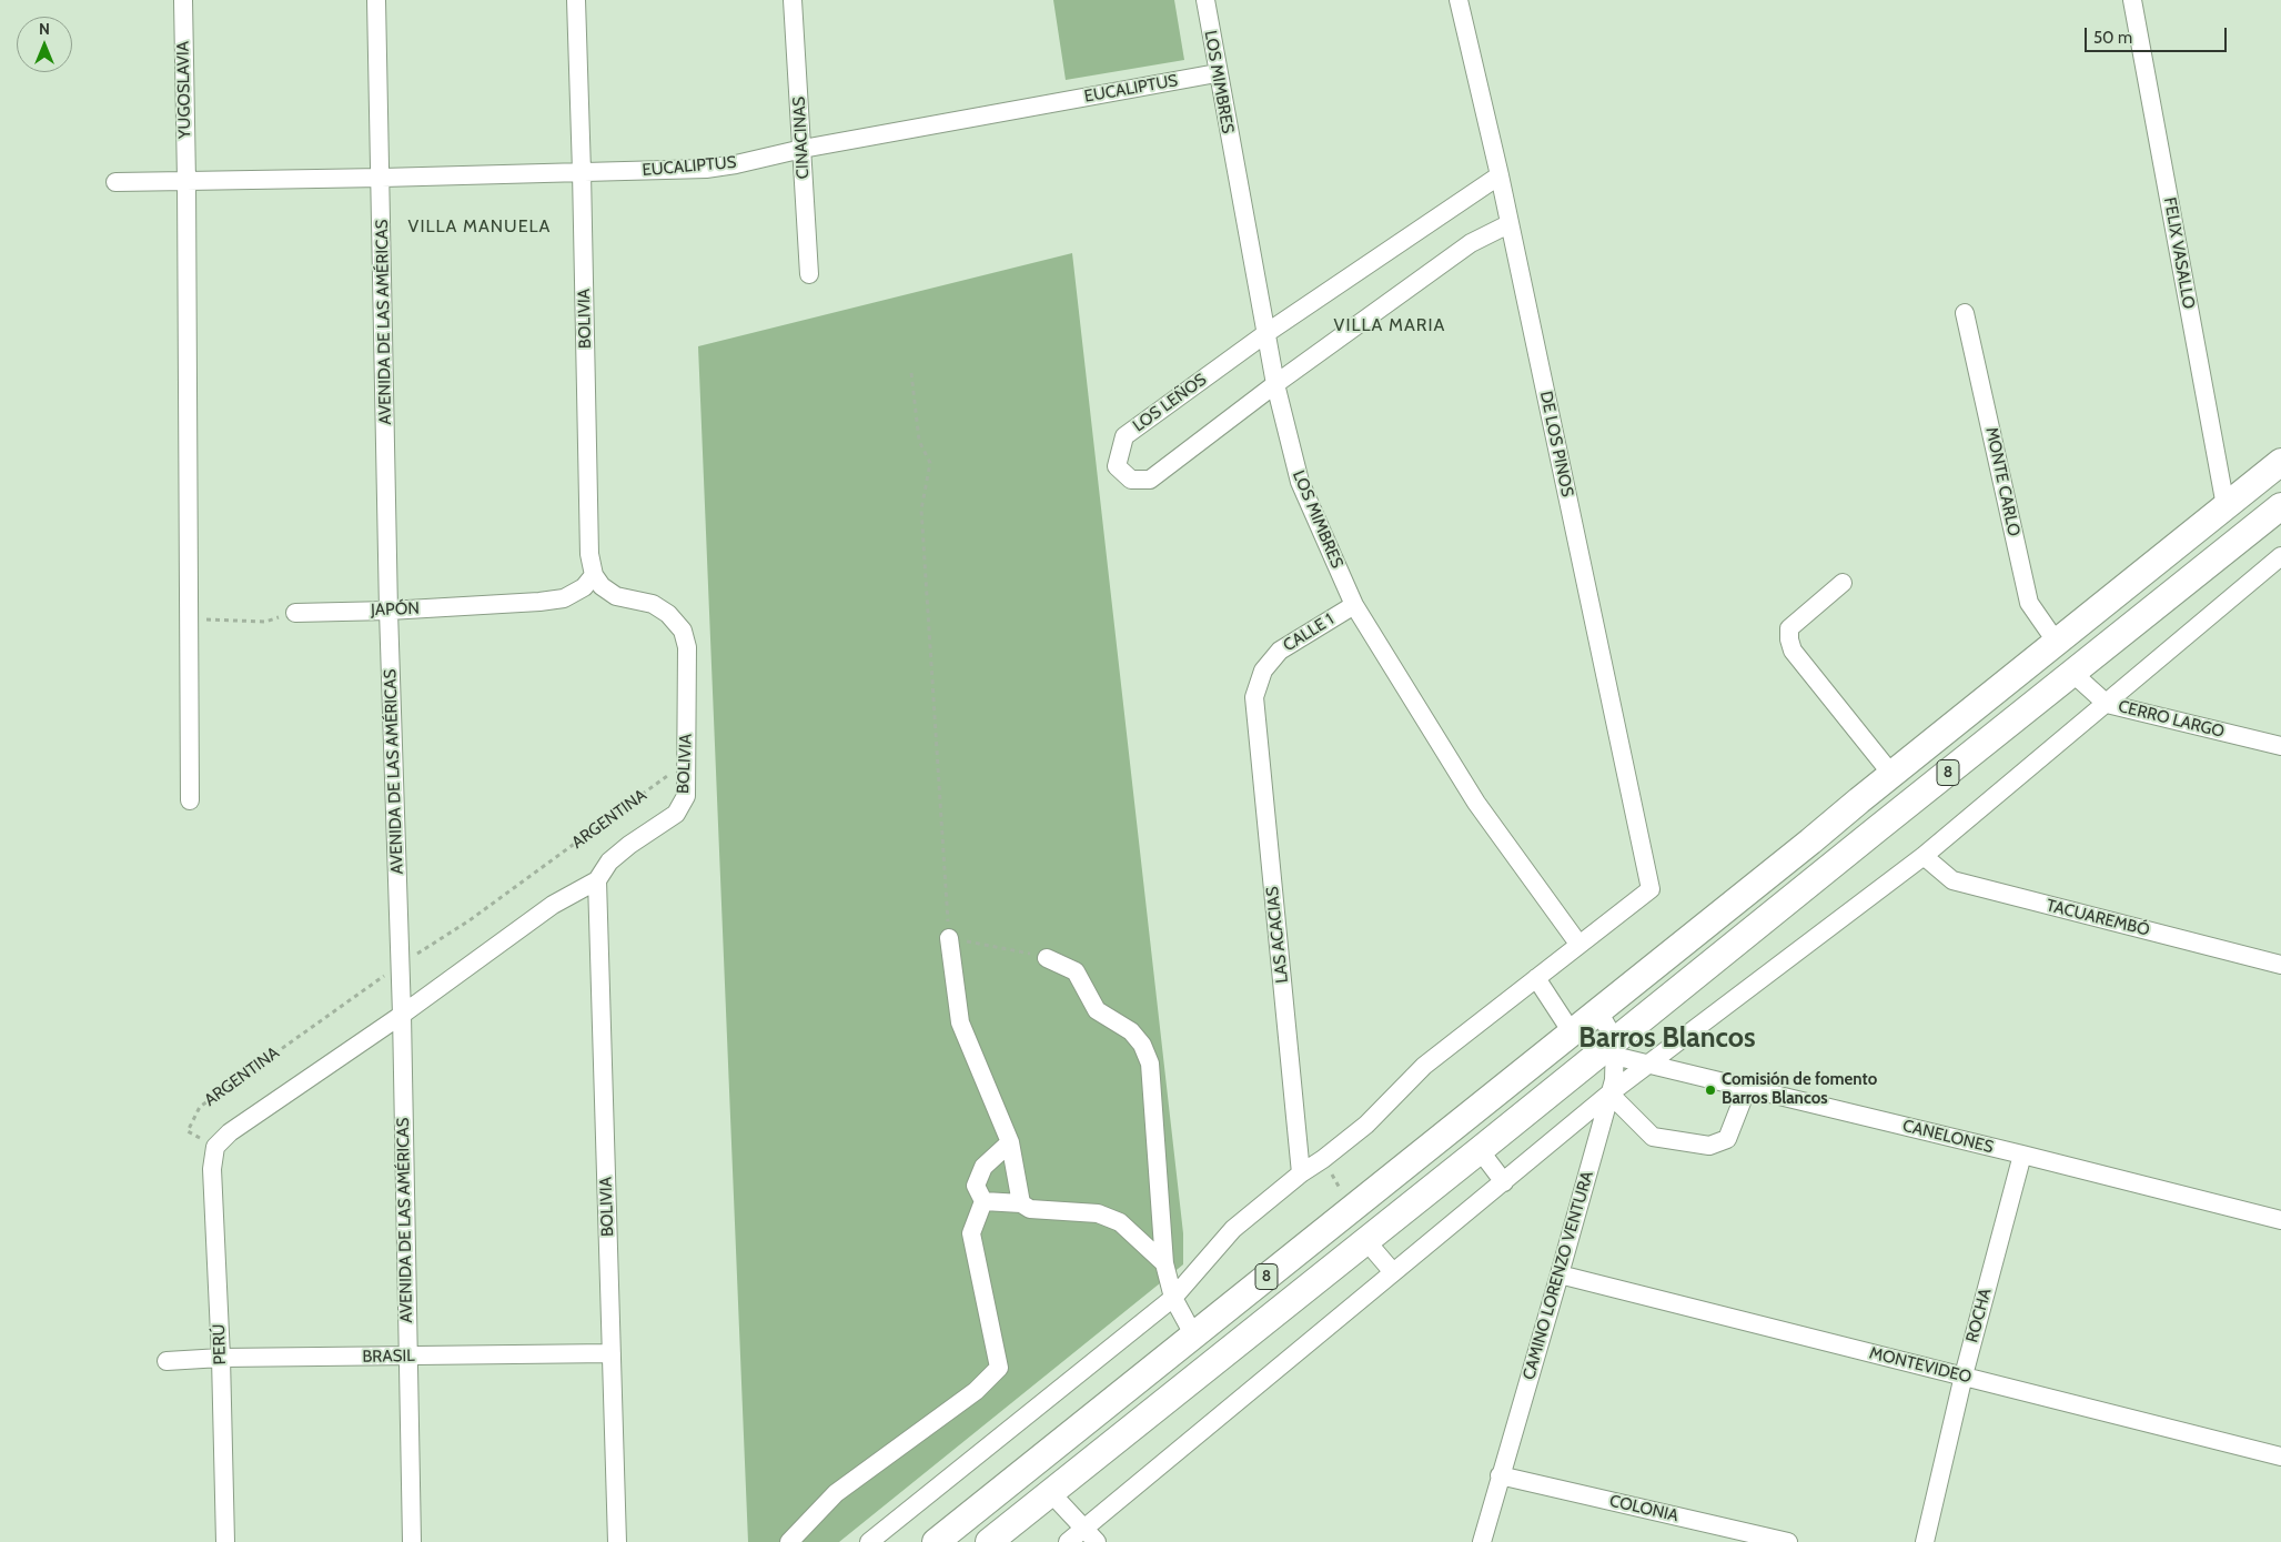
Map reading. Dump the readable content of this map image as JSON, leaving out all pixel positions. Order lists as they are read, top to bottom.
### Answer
{
  "streets": {
    "highway": ["8"],
    "street": [
      "LOS MIMBRES",
      "EUCALIPTUS",
      "YUGOSLAVIA",
      "CINACINAS",
      "FELIX VASALLO",
      "BOLIVIA",
      "AVENIDA DE LAS AMÉRICAS",
      "LOS LEÑOS",
      "DE LOS PINOS",
      "MONTE CARLO",
      "JAPÓN",
      "CALLE 1",
      "CERRO LARGO",
      "TACUAREMBÓ",
      "LAS ACACIAS",
      "CANELONES",
      "CAMINO LORENZO VENTURA",
      "ROCHA",
      "PERÚ",
      "BRASIL",
      "MONTEVIDEO",
      "COLONIA"
    ],
    "path": ["ARGENTINA"]
  },
  "crossings": [
    ["LOS MIMBRES", "EUCALIPTUS"],
    ["LOS MIMBRES", "LOS LEÑOS"],
    ["LOS MIMBRES", "DE LOS PINOS"],
    ["LOS MIMBRES", "CALLE 1"],
    ["EUCALIPTUS", "YUGOSLAVIA"],
    ["EUCALIPTUS", "CINACINAS"],
    ["EUCALIPTUS", "BOLIVIA"],
    ["EUCALIPTUS", "AVENIDA DE LAS AMÉRICAS"],
    ["FELIX VASALLO", "8"],
    ["BOLIVIA", "JAPÓN"],
    ["BOLIVIA", "ARGENTINA"],
    ["BOLIVIA", "BRASIL"],
    ["AVENIDA DE LAS AMÉRICAS", "JAPÓN"],
    ["AVENIDA DE LAS AMÉRICAS", "ARGENTINA"],
    ["AVENIDA DE LAS AMÉRICAS", "BRASIL"],
    ["LOS LEÑOS", "DE LOS PINOS"],
    ["MONTE CARLO", "8"],
    ["CALLE 1", "LAS ACACIAS"],
    ["CERRO LARGO", "8"],
    ["8", "CANELONES"],
    ["8", "CAMINO LORENZO VENTURA"],
    ["ARGENTINA", "PERÚ"],
    ["CANELONES", "CAMINO LORENZO VENTURA"],
    ["CANELONES", "ROCHA"],
    ["CAMINO LORENZO VENTURA", "MONTEVIDEO"],
    ["CAMINO LORENZO VENTURA", "COLONIA"],
    ["ROCHA", "MONTEVIDEO"],
    ["PERÚ", "BRASIL"]
  ],
  "districts": ["VILLA MANUELA", "VILLA MARIA", "Barros Blancos"],
  "places": ["Comisión de fomento Barros Blancos"],
  "scale_bar": "50 m",
  "north": "top"
}
